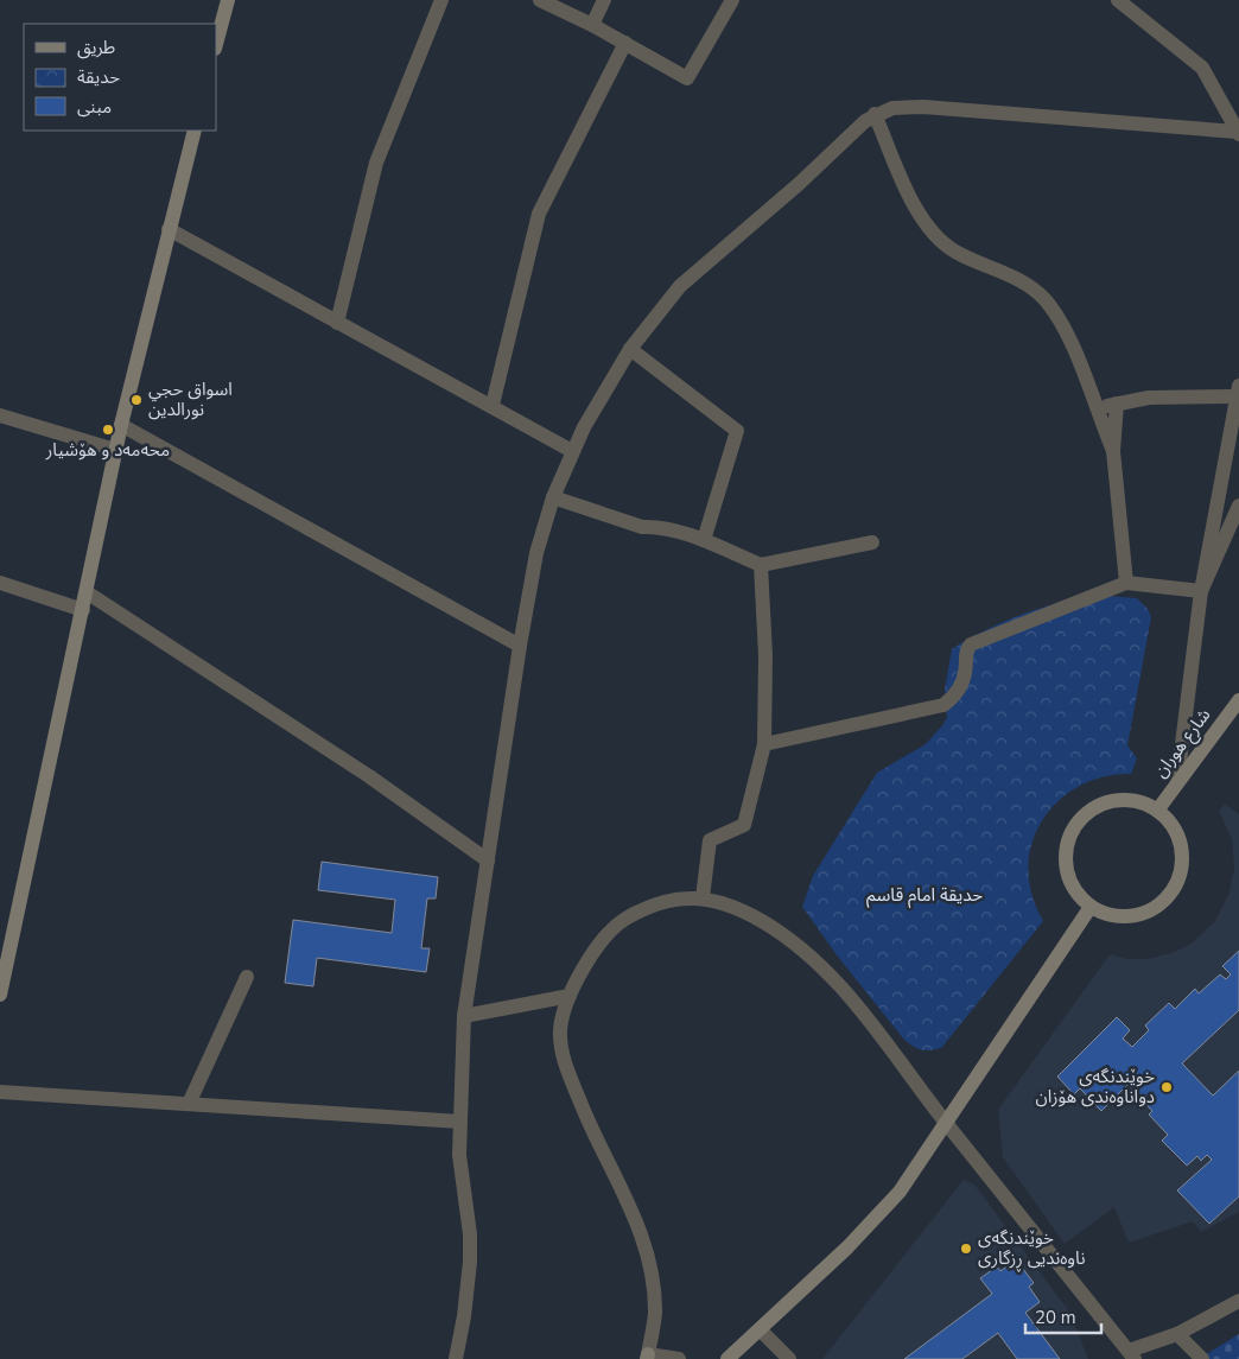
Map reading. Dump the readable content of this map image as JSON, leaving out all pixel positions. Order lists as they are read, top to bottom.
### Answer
{
  "streets": {
    "street": ["شارع هوران"]
  },
  "parks": ["حديقة امام قاسم"],
  "places": [
    "اسواق حجي نورالدين",
    "محەمەد و هۆشیار",
    "خوێندنگەی دواناوەندی هۆزان",
    "خوێندنگەی ناوەندیی ڕزگاری"
  ],
  "legend": ["طريق", "حديقة", "مبنى"],
  "scale_bar": "20 m"
}
